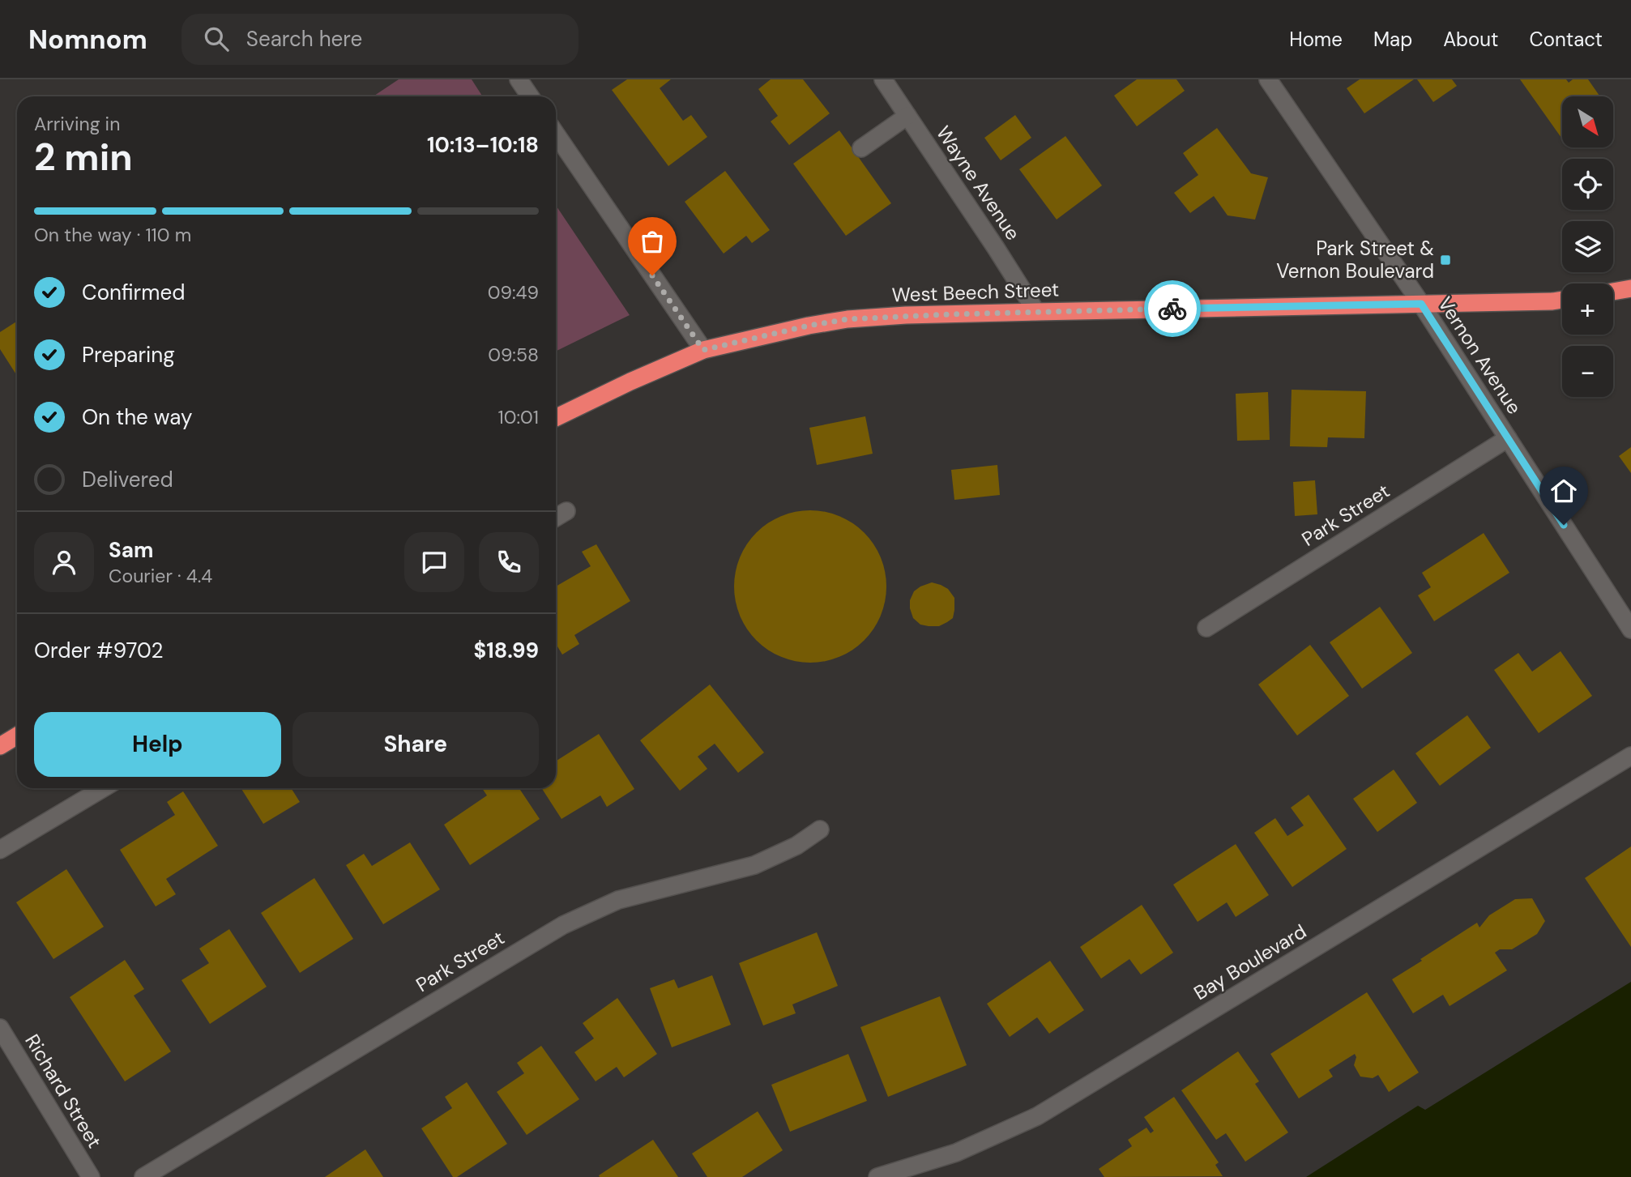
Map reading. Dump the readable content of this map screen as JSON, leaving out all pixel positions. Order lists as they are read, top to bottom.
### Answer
{
  "streets": {
    "highway": ["West Beech Street"],
    "street": [
      "Wayne Avenue",
      "Vernon Avenue",
      "Park Street",
      "Bay Boulevard",
      "Richard Street"
    ]
  },
  "crossings": [
    ["Wayne Avenue", "West Beech Street"],
    ["West Beech Street", "Vernon Avenue"],
    ["Vernon Avenue", "Park Street"]
  ],
  "places": {
    "transit": ["Park Street & Vernon Boulevard"]
  },
  "north": "bottom right",
  "page": {
    "header": "Nomnom",
    "search": "Search here",
    "nav": [
      "Home",
      "Map",
      "About",
      "Contact"
    ],
    "map_buttons": ["+", "−"],
    "heading": ["2 min", "Arriving in", "10:13–10:18"],
    "panel": [
      "Sam",
      "Courier · 4.4",
      "Order #9702",
      "$18.99"
    ],
    "bar": "On the way · 110 m",
    "list": [
      ["Confirmed", "09:49"],
      ["Preparing", "09:58"],
      ["On the way", "10:01"],
      "Delivered"
    ],
    "buttons": ["Help", "Share"]
  }
}
